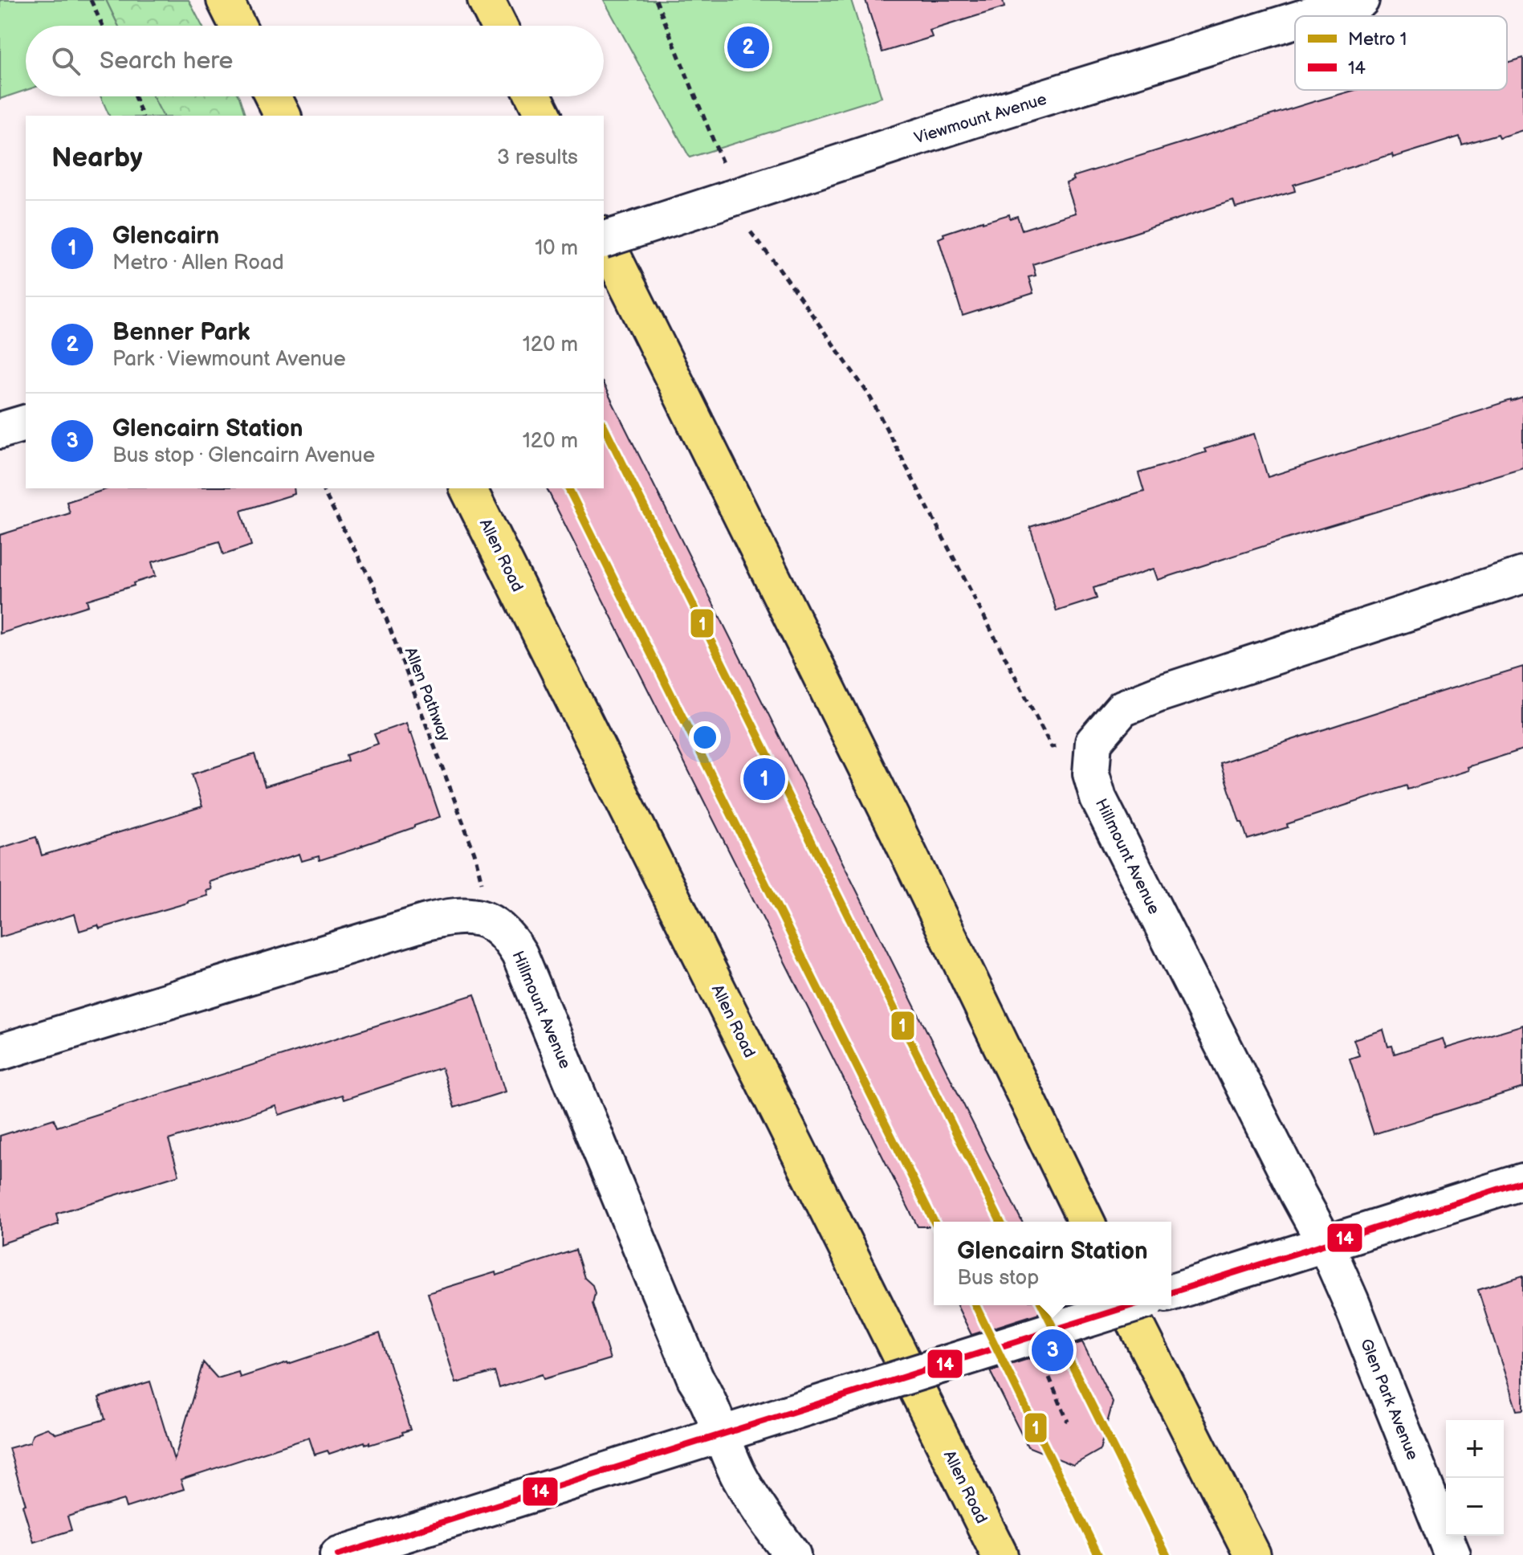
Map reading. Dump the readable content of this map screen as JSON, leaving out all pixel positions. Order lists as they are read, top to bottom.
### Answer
{
  "streets": {
    "highway": ["Allen Road"],
    "street": ["Viewmount Avenue", "Hillmount Avenue", "Glen Park Avenue"],
    "path": ["Allen Pathway"]
  },
  "crossings": [
    ["Allen Pathway", "Hillmount Avenue"],
    ["Hillmount Avenue", "Glen Park Avenue"]
  ],
  "lines": ["metro line 1", "transit line 14"],
  "legend": ["Metro 1", "14"],
  "page": {
    "pins": ["2", "1", "3"],
    "search": "Search here",
    "heading": ["Nearby", "3 results"],
    "list": [
      {
        "mark": "1",
        "name": "Glencairn",
        "note": "Metro · Allen Road",
        "value": "10 m"
      },
      {
        "mark": "2",
        "name": "Benner Park",
        "note": "Park · Viewmount Avenue",
        "value": "120 m"
      },
      {
        "mark": "3",
        "name": "Glencairn Station",
        "note": "Bus stop · Glencairn Avenue",
        "value": "120 m"
      }
    ],
    "popup": ["Glencairn Station", "Bus stop"],
    "map_buttons": ["+", "−"]
  }
}
